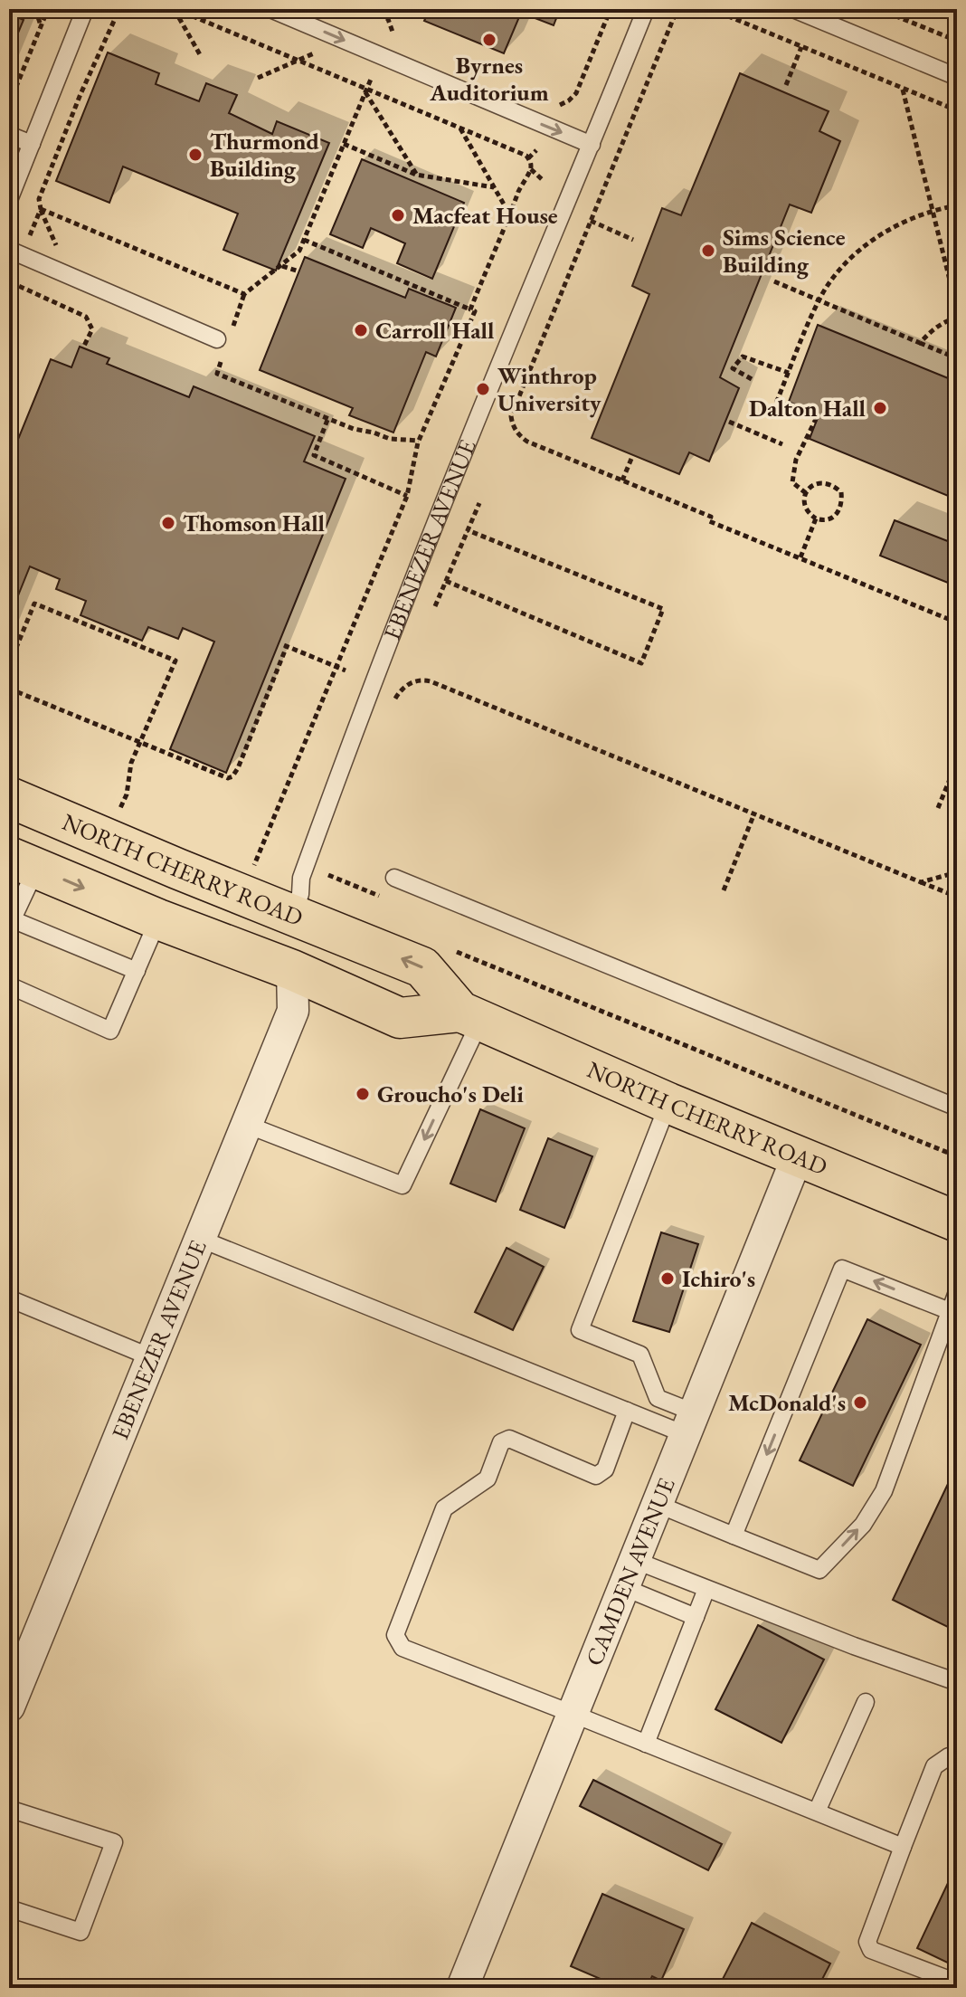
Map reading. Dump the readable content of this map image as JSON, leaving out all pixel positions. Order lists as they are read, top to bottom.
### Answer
{
  "streets": {
    "main road": ["NORTH CHERRY ROAD"],
    "street": ["EBENEZER AVENUE", "CAMDEN AVENUE"]
  },
  "crossings": [
    ["EBENEZER AVENUE", "NORTH CHERRY ROAD"],
    ["NORTH CHERRY ROAD", "CAMDEN AVENUE"]
  ],
  "places": [
    "Byrnes Auditorium",
    "Thurmond Building",
    "Macfeat House",
    "Sims Science Building",
    "Carroll Hall",
    "Winthrop University",
    "Dalton Hall",
    "Thomson Hall",
    "Groucho's Deli",
    "Ichiro's",
    "McDonald's"
  ]
}
